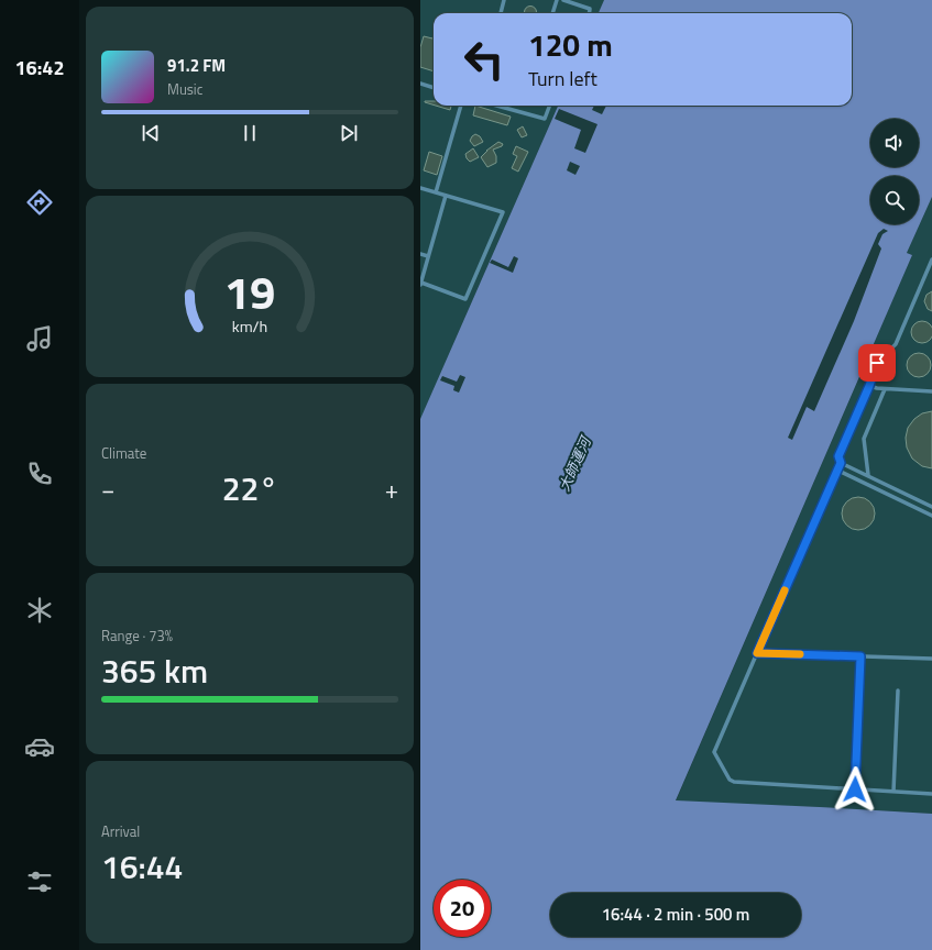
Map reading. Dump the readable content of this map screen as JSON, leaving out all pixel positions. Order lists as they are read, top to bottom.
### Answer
{
  "water": ["大師運河"],
  "page": {
    "tabs": "16:42",
    "turn": ["120 m", "Turn left"],
    "song": ["91.2 FM", "Music"],
    "tile": [
      "Climate",
      ["Range · 73%", "365 km"],
      ["Arrival", "16:44"]
    ],
    "heat": ["−", "22°", "+"],
    "limit": "20",
    "trip": "16:44 · 2 min · 500 m",
    "gauge": ["19", "km/h"]
  }
}
